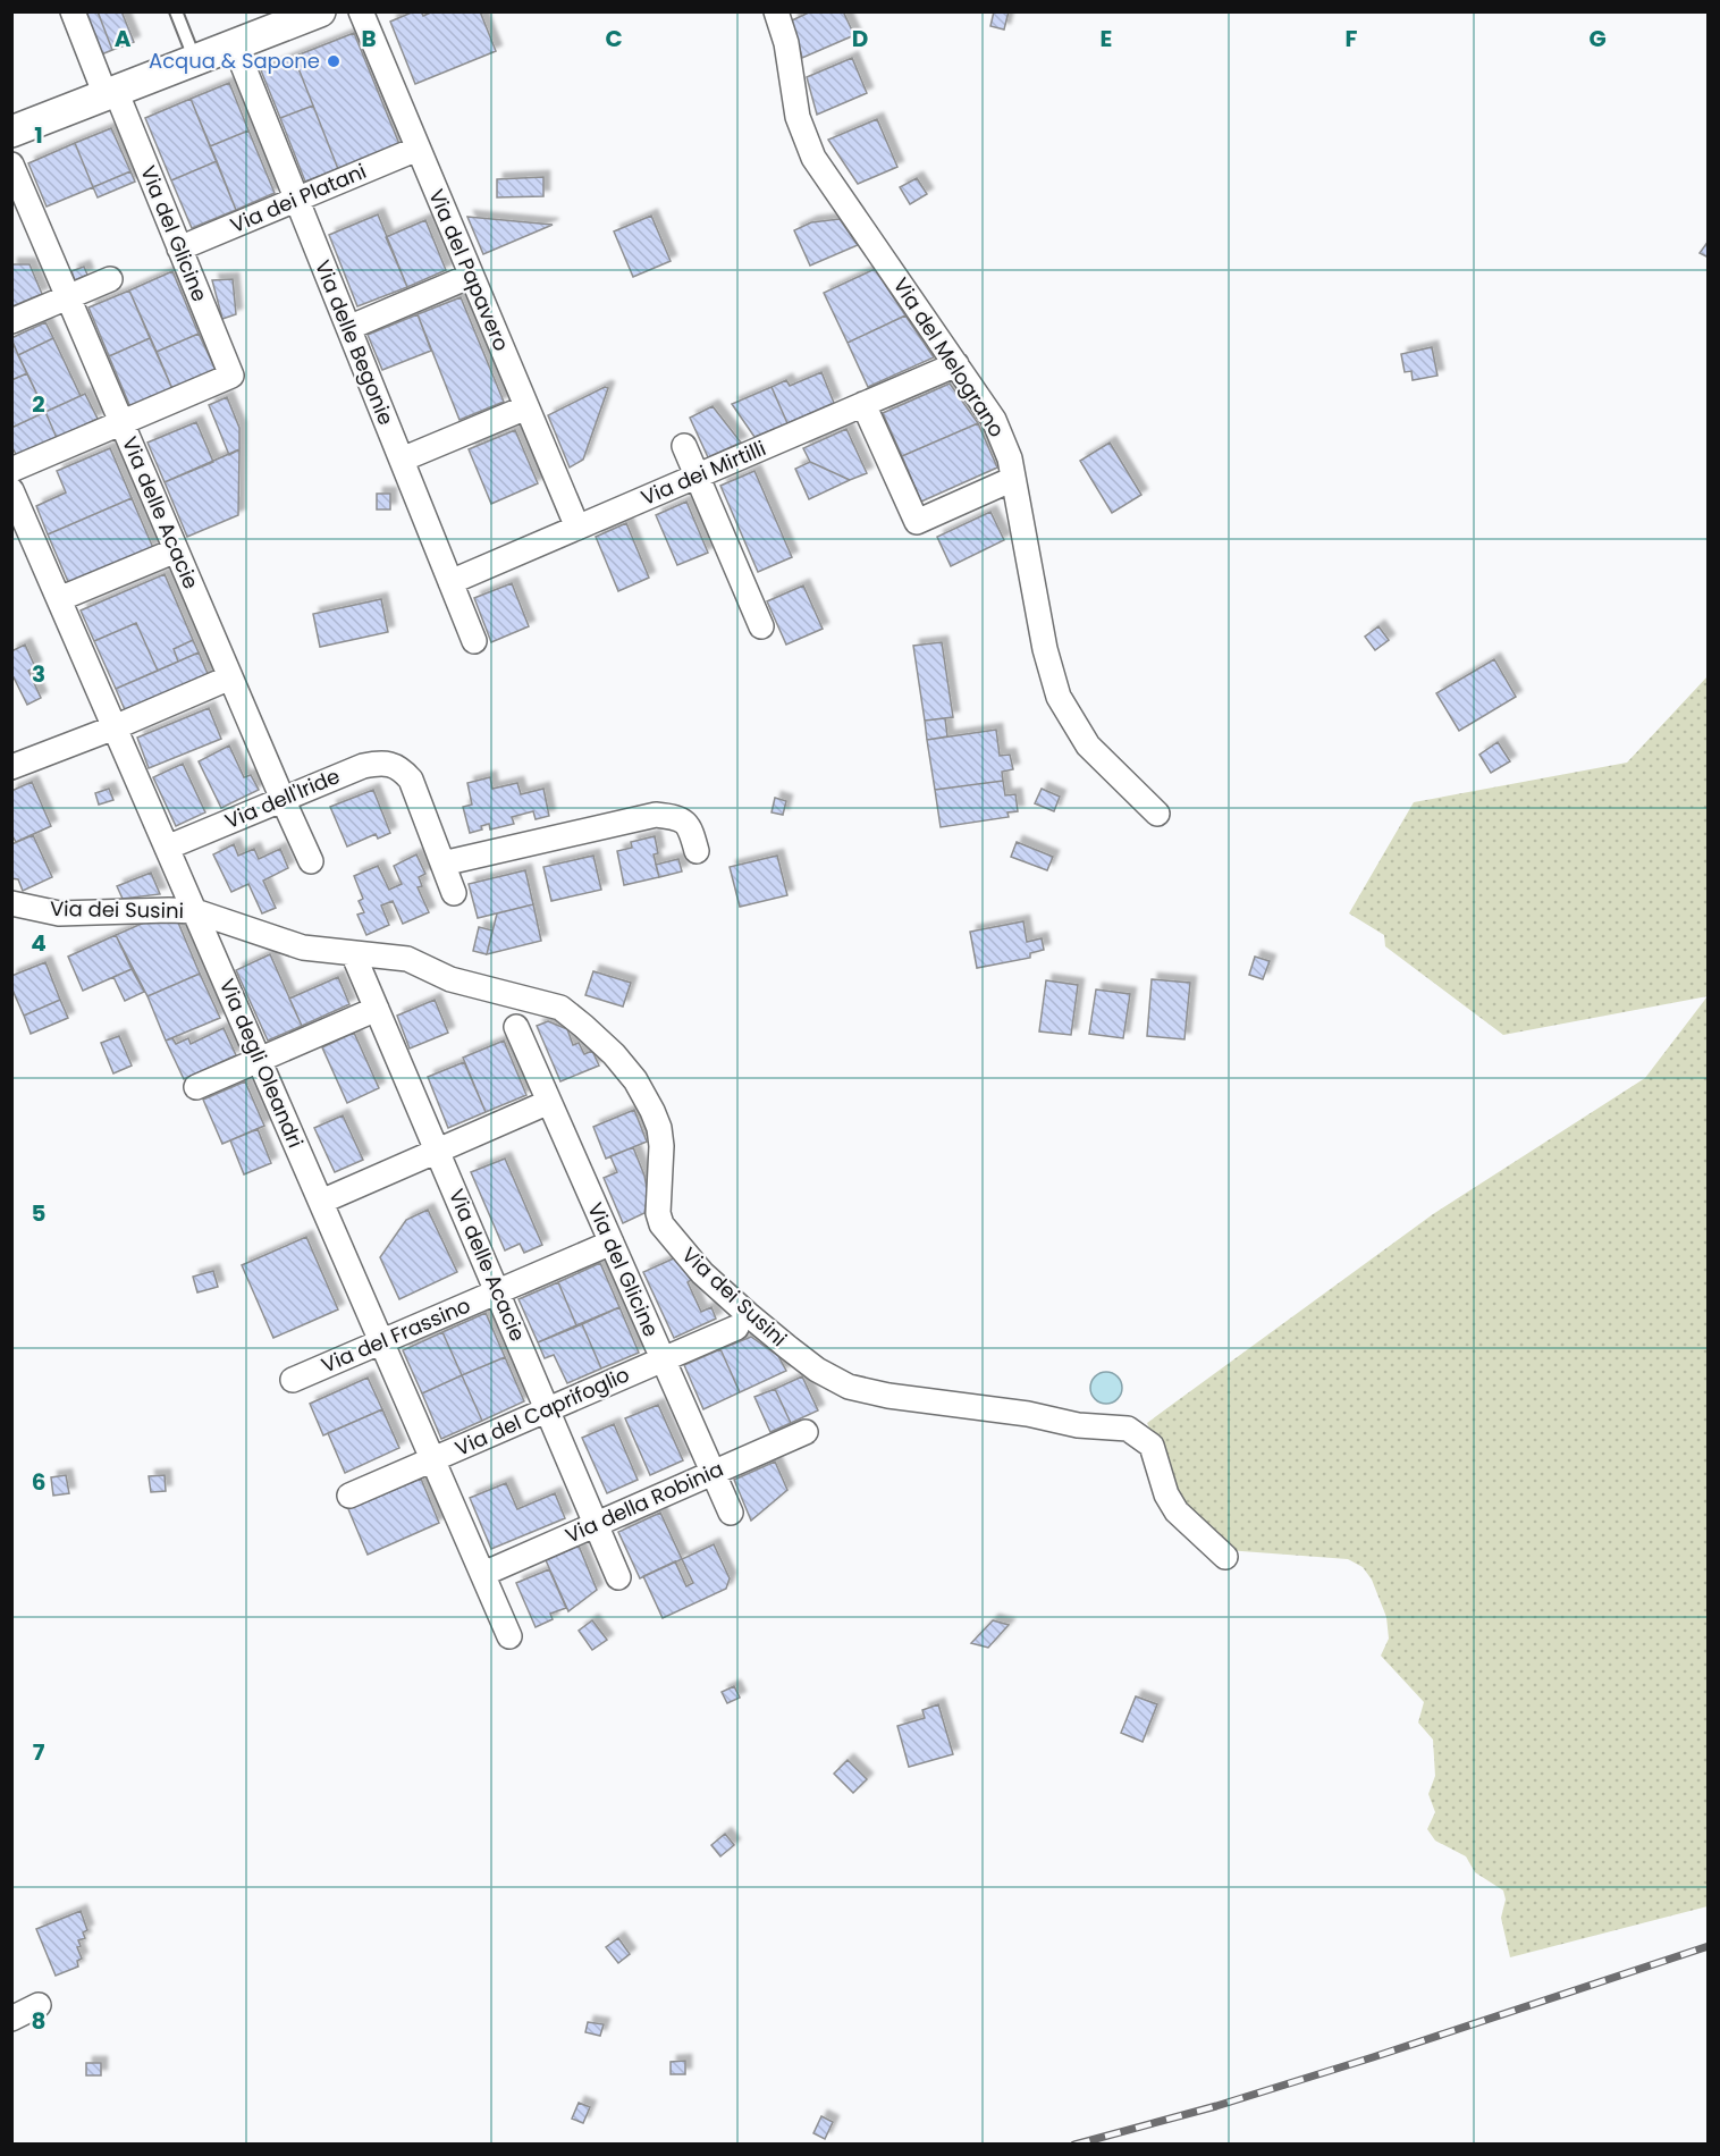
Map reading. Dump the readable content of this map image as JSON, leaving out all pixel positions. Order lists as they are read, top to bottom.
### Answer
{
  "streets": {
    "street": [
      "Via dei Platani",
      "Via del Glicine",
      "Via del Papavero",
      "Via delle Begonie",
      "Via del Melograno",
      "Via dei Mirtilli",
      "Via delle Acacie",
      "Via dell'Iride",
      "Via dei Susini",
      "Via degli Oleandri",
      "Via del Frassino",
      "Via del Caprifoglio",
      "Via della Robinia"
    ]
  },
  "crossings": [
    ["Via dei Platani", "Via del Glicine"],
    ["Via dei Platani", "Via del Papavero"],
    ["Via dei Platani", "Via delle Begonie"],
    ["Via del Glicine", "Via delle Acacie"],
    ["Via del Glicine", "Via del Frassino"],
    ["Via del Glicine", "Via del Caprifoglio"],
    ["Via del Glicine", "Via della Robinia"],
    ["Via del Papavero", "Via dei Mirtilli"],
    ["Via delle Begonie", "Via dei Mirtilli"],
    ["Via del Melograno", "Via dei Mirtilli"],
    ["Via delle Acacie", "Via dell'Iride"],
    ["Via delle Acacie", "Via dei Susini"],
    ["Via delle Acacie", "Via del Frassino"],
    ["Via delle Acacie", "Via del Caprifoglio"],
    ["Via delle Acacie", "Via della Robinia"],
    ["Via dell'Iride", "Via degli Oleandri"],
    ["Via dei Susini", "Via degli Oleandri"],
    ["Via degli Oleandri", "Via del Frassino"],
    ["Via degli Oleandri", "Via del Caprifoglio"],
    ["Via degli Oleandri", "Via della Robinia"]
  ],
  "places": ["Acqua & Sapone"],
  "grid": {
    "columns": [
      "A",
      "B",
      "C",
      "D",
      "E",
      "F",
      "G"
    ],
    "rows": [
      "1",
      "2",
      "3",
      "4",
      "5",
      "6",
      "7",
      "8"
    ]
  }
}
